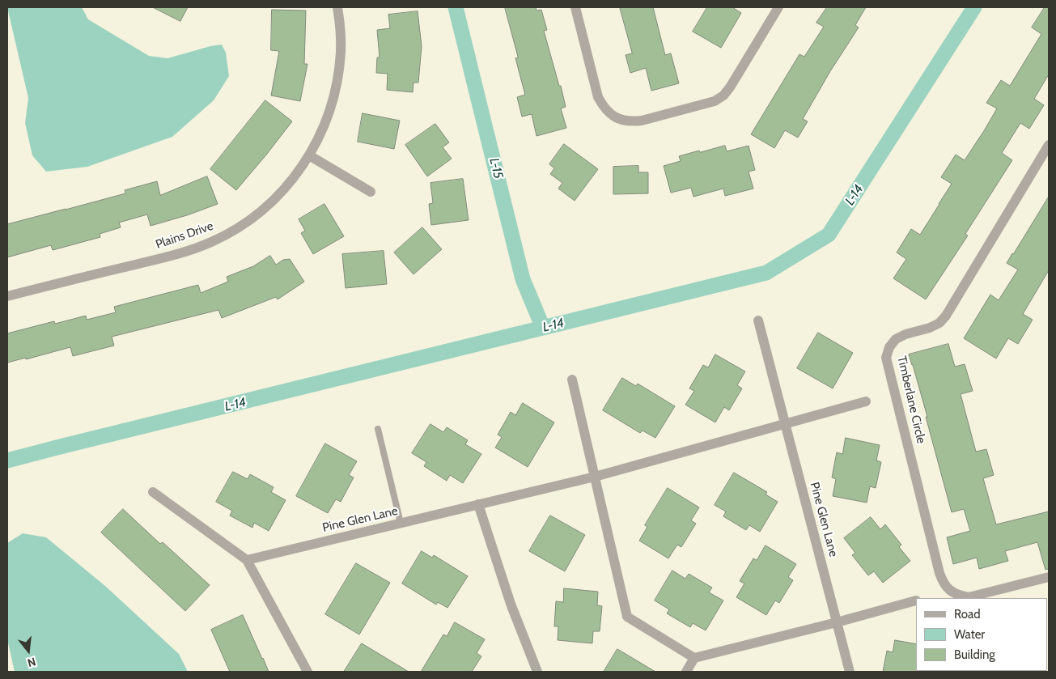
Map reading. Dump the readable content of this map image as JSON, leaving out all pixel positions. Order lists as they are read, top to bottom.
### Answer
{
  "streets": {
    "street": ["Plains Drive", "Timberlane Circle", "Pine Glen Lane"]
  },
  "water": ["L-15", "L-14"],
  "legend": ["Road", "Water", "Building"],
  "north": "bottom"
}
